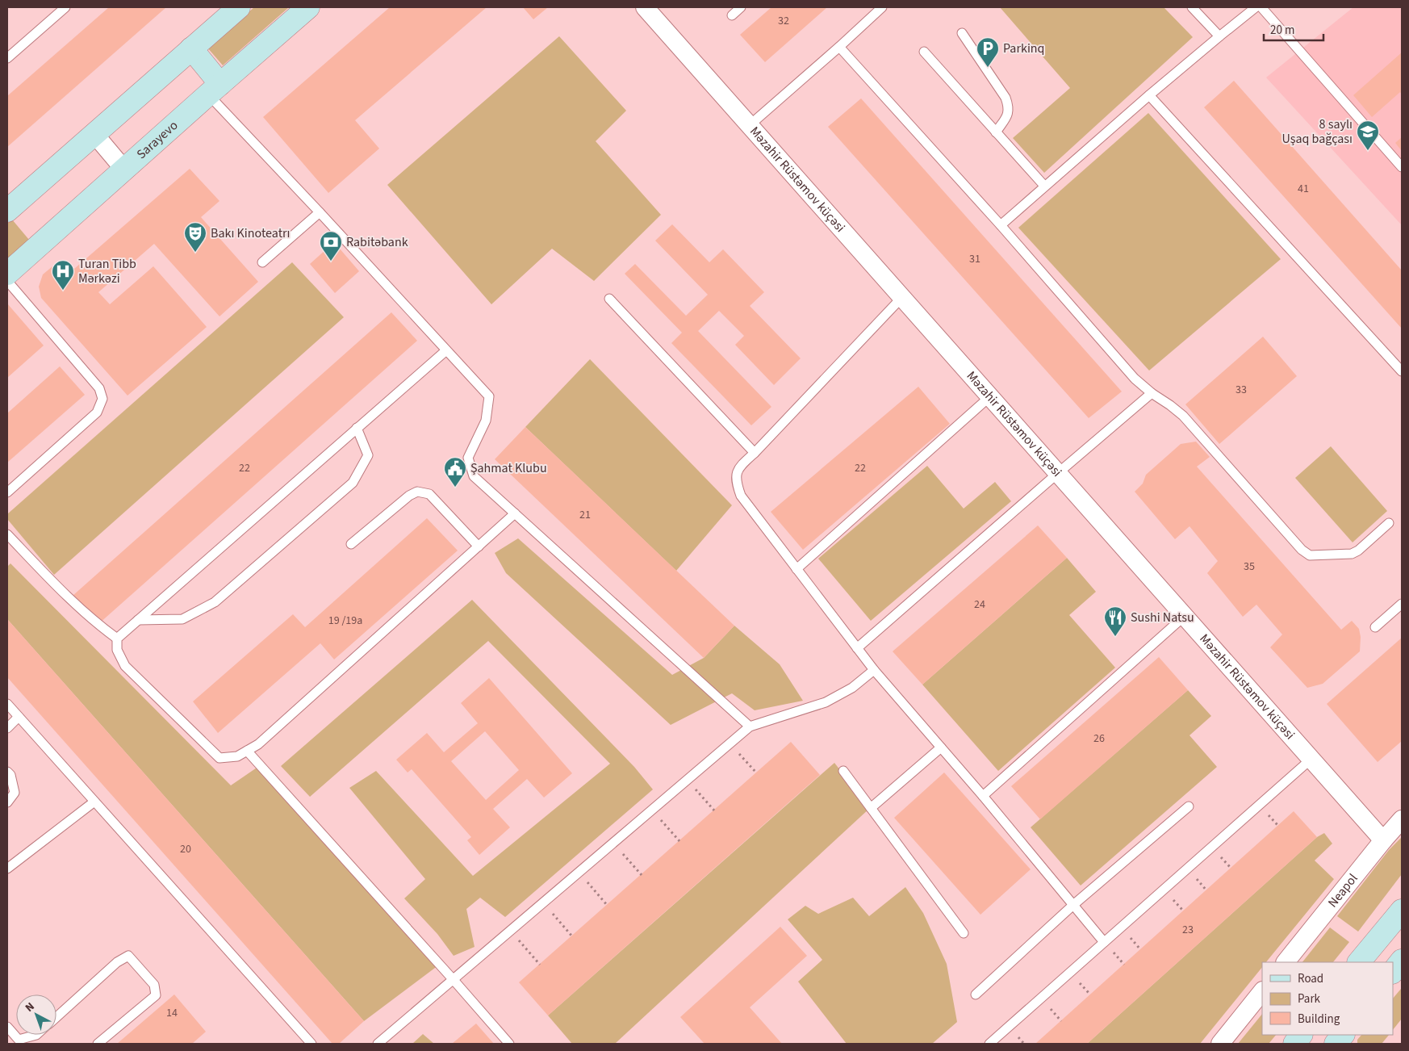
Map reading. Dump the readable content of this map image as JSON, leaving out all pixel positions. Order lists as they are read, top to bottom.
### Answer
{
  "streets": {
    "street": ["Sarayevo", "Məzahir Rüstəmov küçəsi", "Neapol"]
  },
  "crossings": [
    ["Məzahir Rüstəmov küçəsi", "Neapol"]
  ],
  "places": {
    "parking": ["Parkinq"],
    "school or university": ["8 saylı Uşaq bağçası"],
    "theatre": ["Bakı Kinoteatrı"],
    "bank": ["Rabitəbank"],
    "hospital": ["Turan Tibb Mərkəzi"],
    "public building": ["Şahmat Klubu"],
    "restaurant": ["Sushi Natsu"]
  },
  "house_numbers": [
    "32",
    "41",
    "31",
    "33",
    "22",
    "22",
    "21",
    "35",
    "24",
    "19 /19a",
    "26",
    "20",
    "23",
    "14"
  ],
  "legend": ["Road", "Park", "Building"],
  "scale_bar": "20 m",
  "north": "top left"
}
